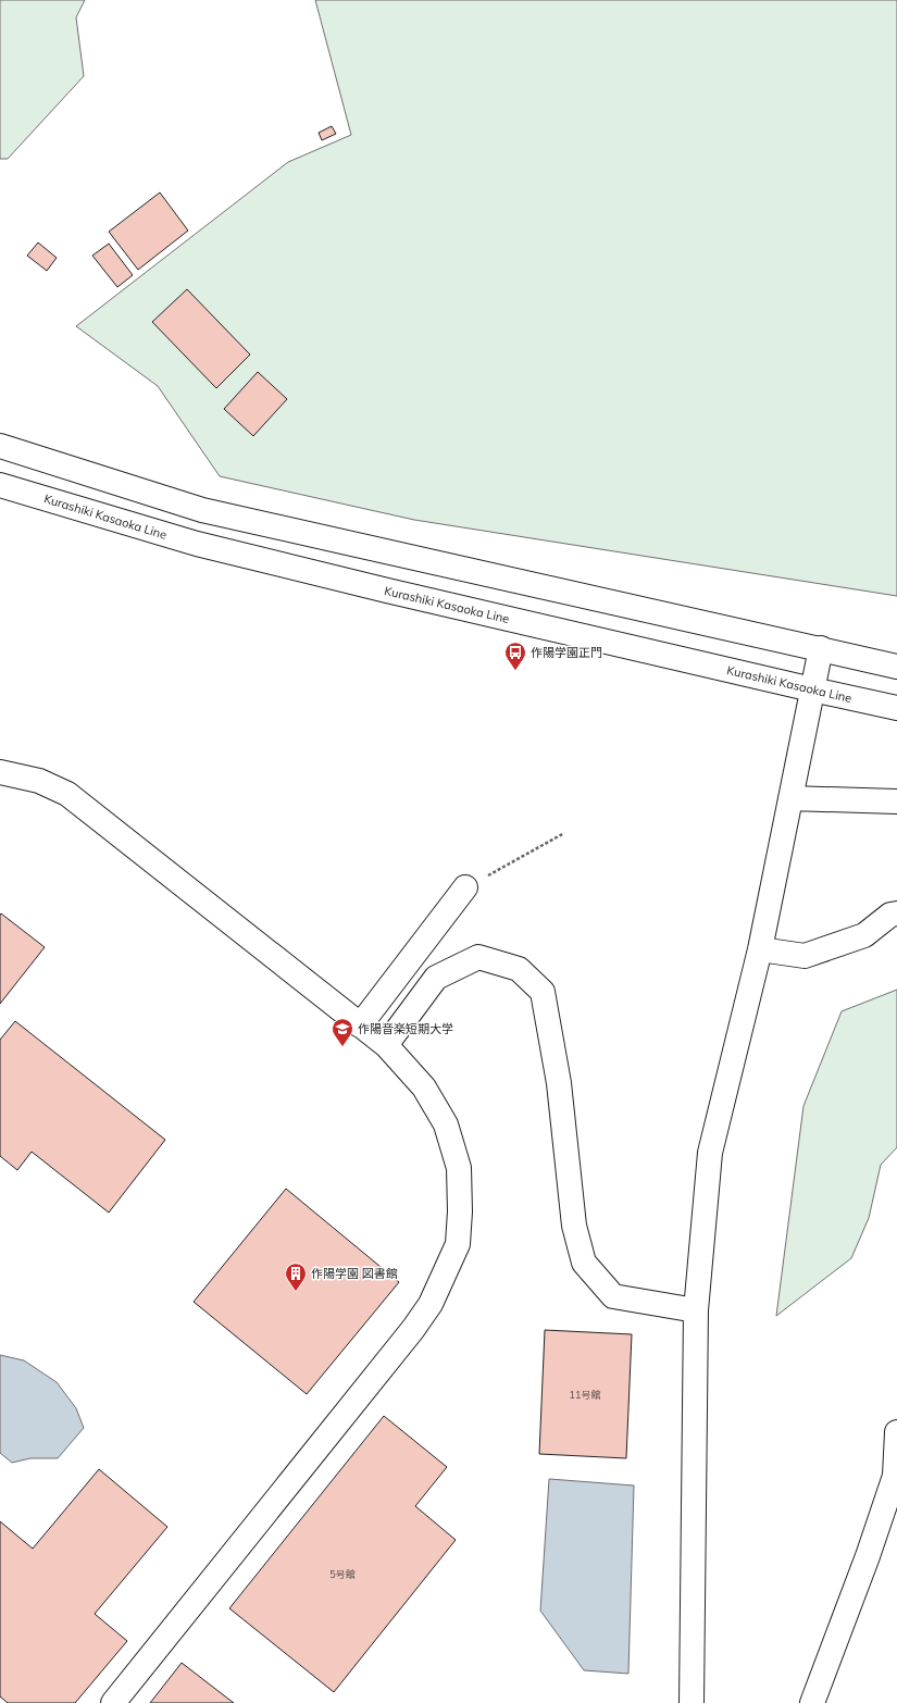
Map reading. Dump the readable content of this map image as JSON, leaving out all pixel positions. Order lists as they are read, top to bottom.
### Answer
{
  "streets": {
    "main road": ["Kurashiki Kasaoka Line"]
  },
  "places": {
    "bus stop": ["作陽学園正門"],
    "school or university": ["作陽音楽短期大学"],
    "building": ["作陽学園 図書館"]
  },
  "house_numbers": ["11号館", "5号館"]
}
